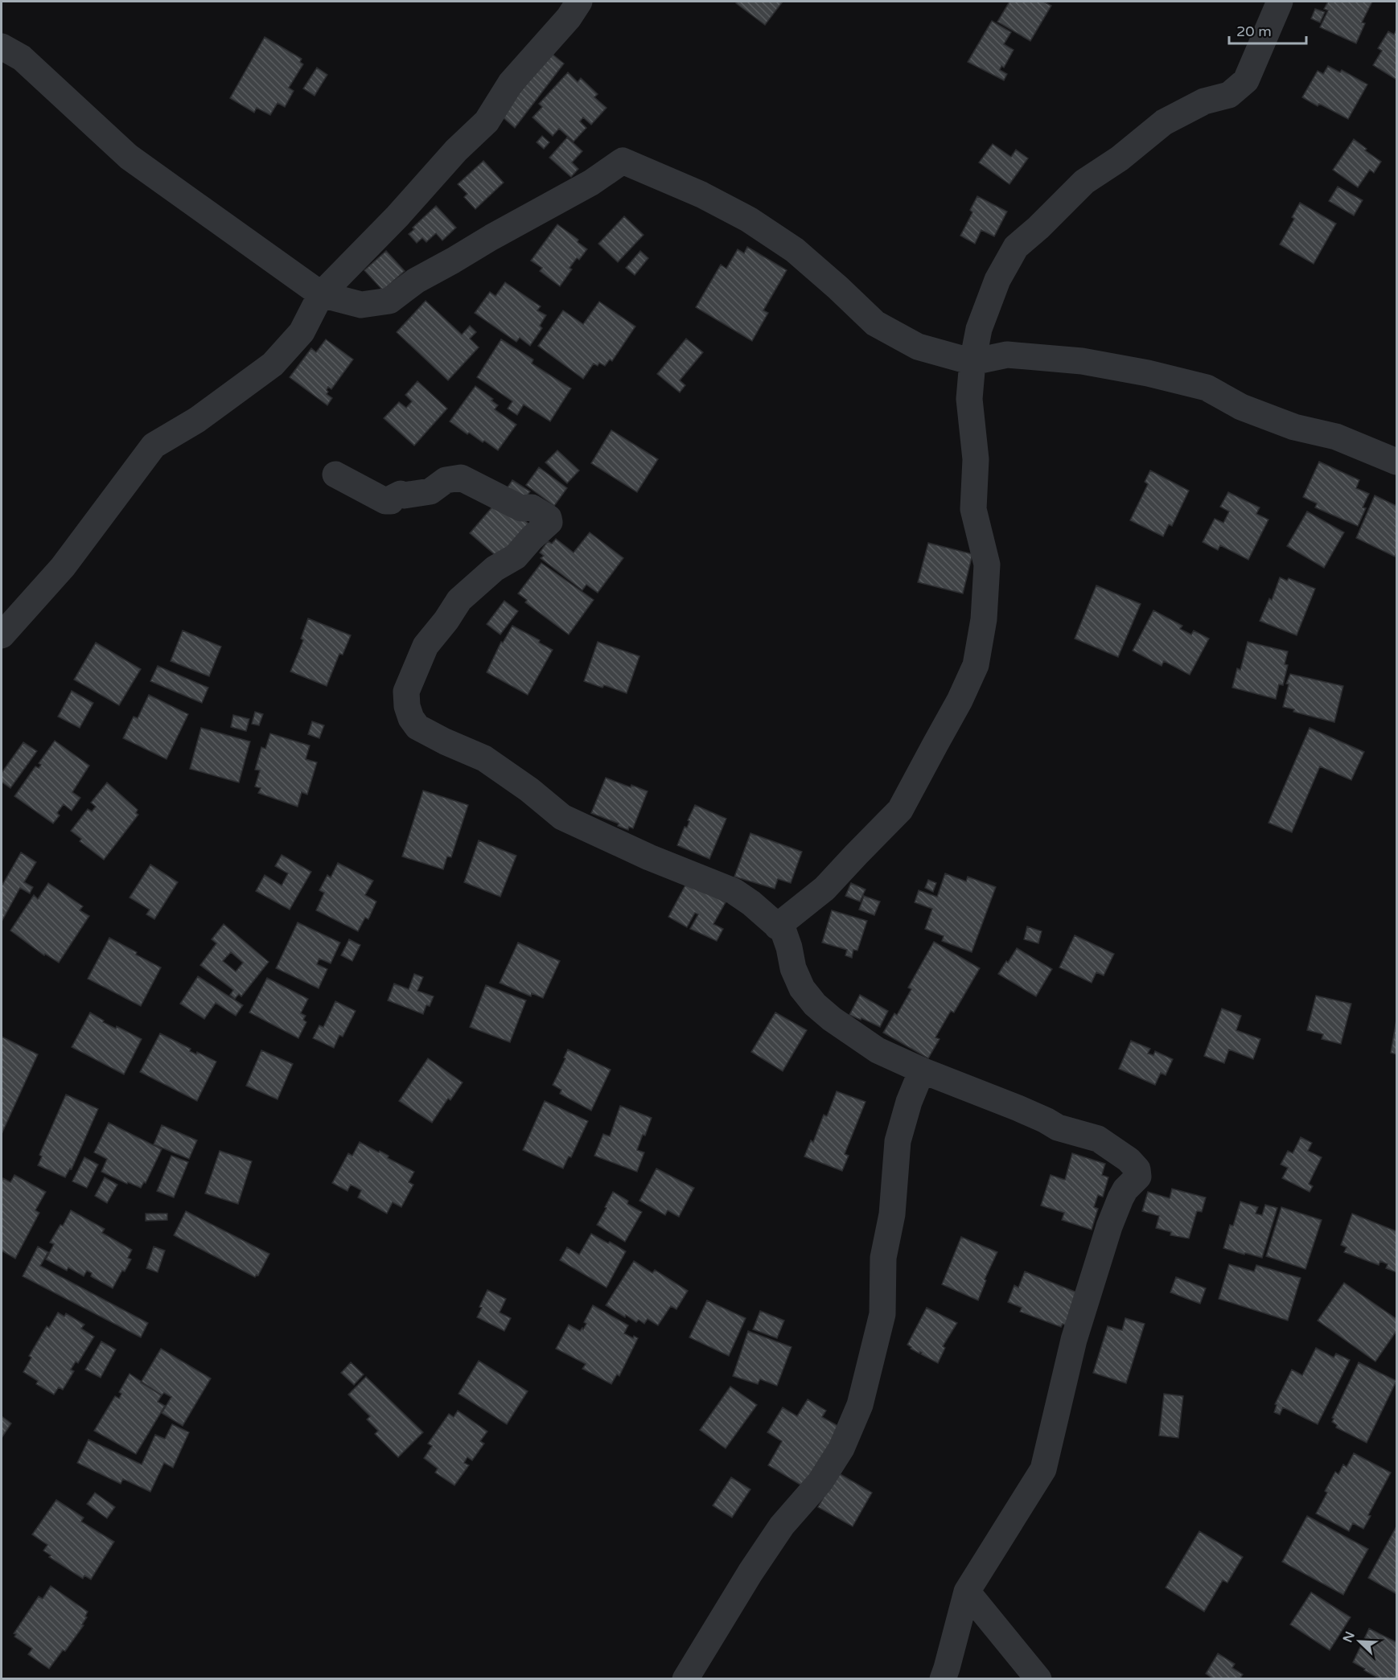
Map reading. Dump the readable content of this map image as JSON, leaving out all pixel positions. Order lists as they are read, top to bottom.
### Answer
{
  "scale_bar": "20 m",
  "north": "top left"
}
